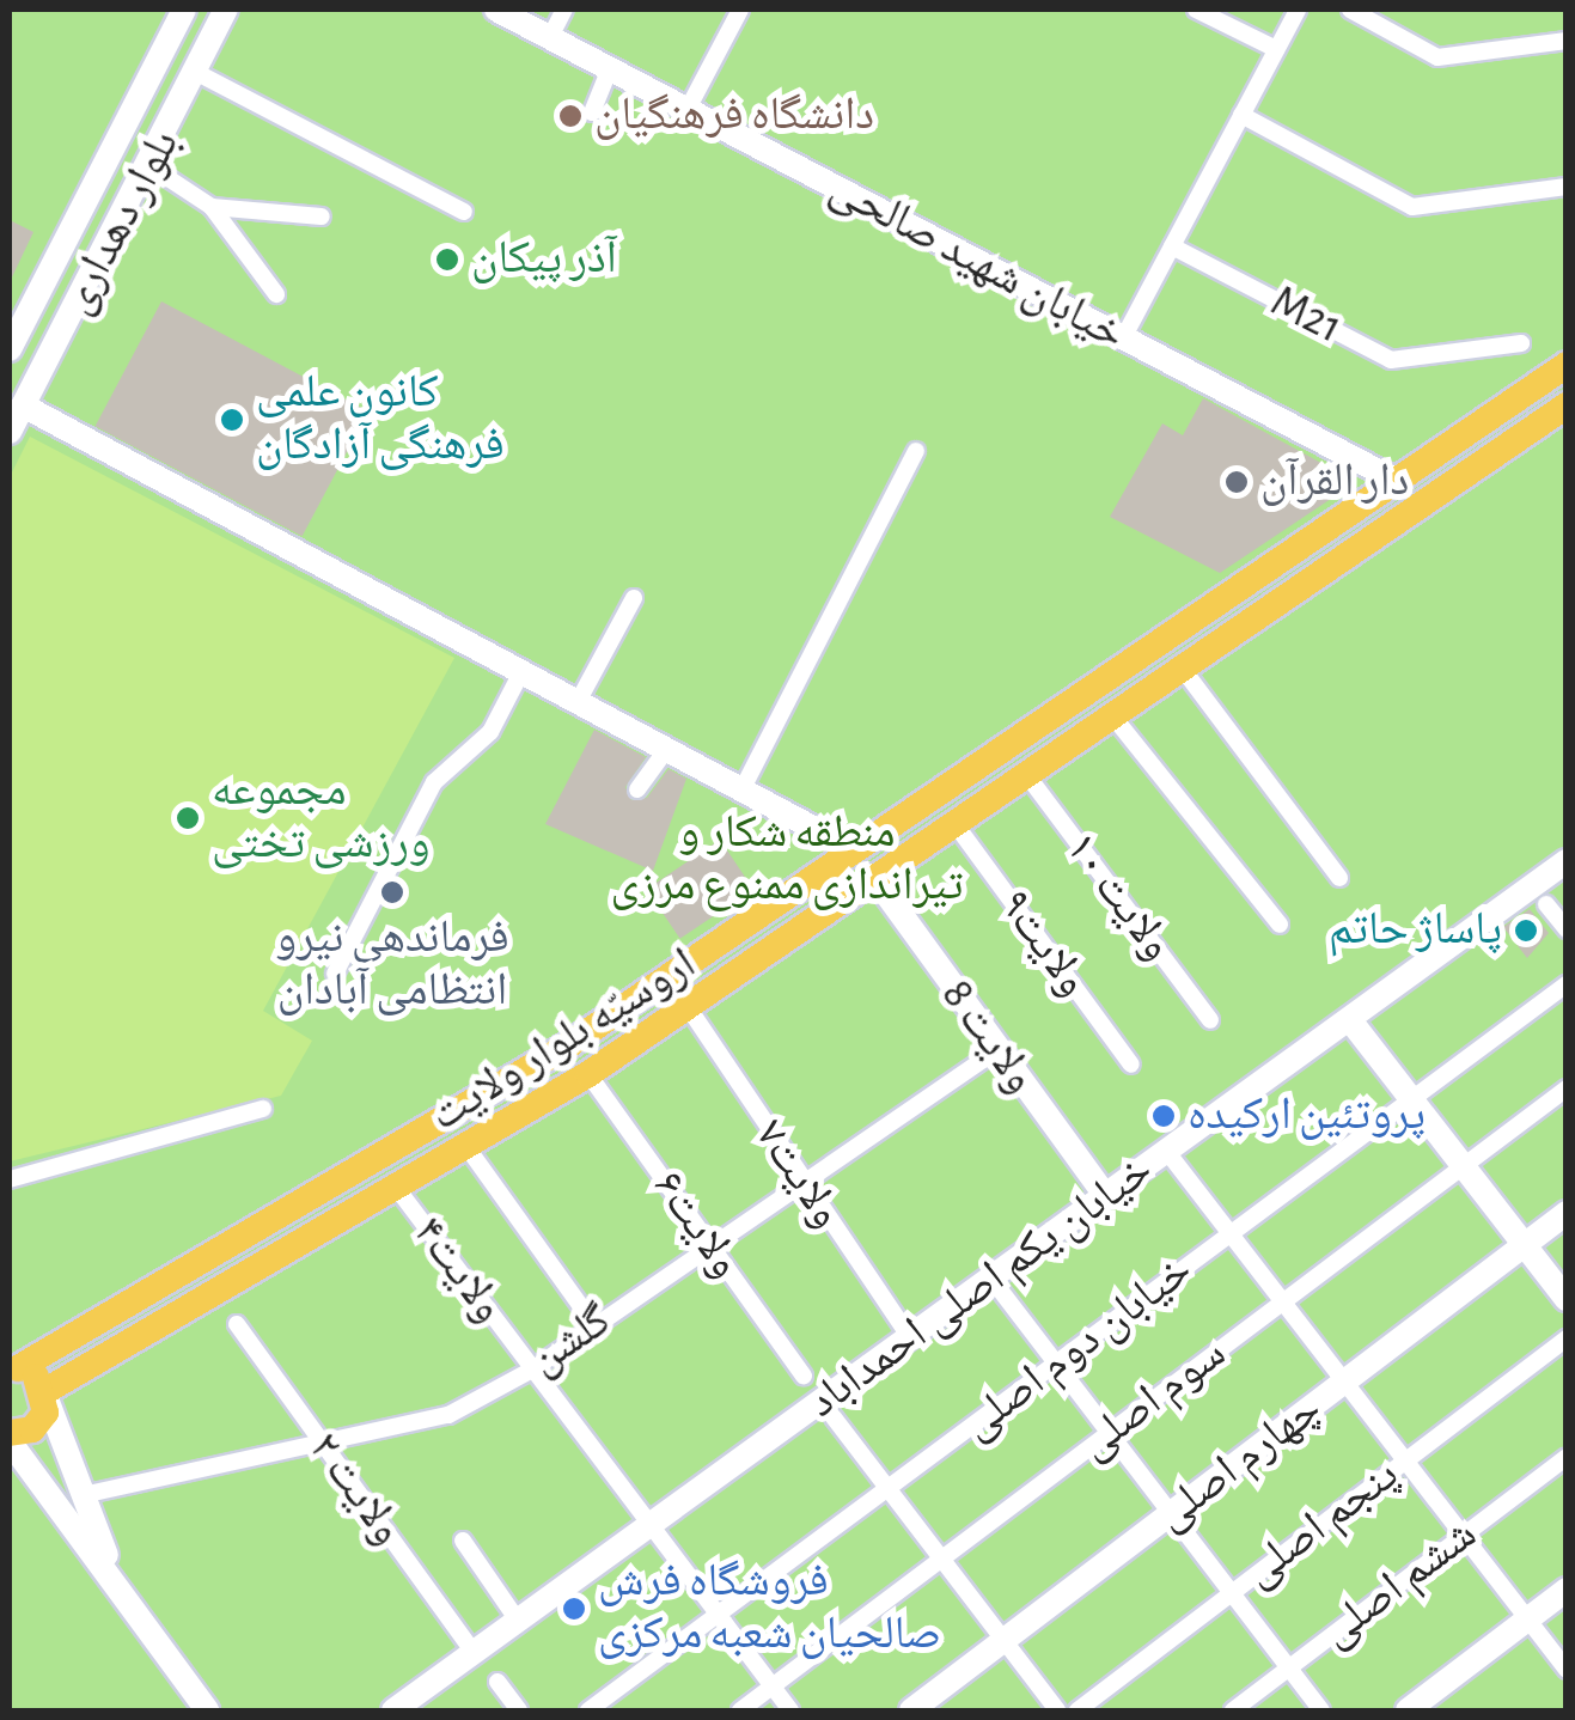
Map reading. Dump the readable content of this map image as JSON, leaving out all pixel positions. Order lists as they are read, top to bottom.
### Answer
{
  "streets": {
    "main road": ["اروسیّه بلوار ولایت"],
    "street": [
      "بلوار دهداری",
      "خیابان شهید صالحی",
      "M21",
      "ولایت ۱۰",
      "ولایت۹",
      "ولایت 8",
      "ولایت۷",
      "ولایت۶",
      "ولایت۴",
      "خیابان یکم اصلی احمداباد",
      "گلشن",
      "خیابان دوم اصلی",
      "سوم اصلی",
      "چهارم اصلی",
      "ولایت ۲",
      "پنجم اصلی",
      "ششم اصلی"
    ]
  },
  "crossings": [
    ["خیابان شهید صالحی", "اروسیّه بلوار ولایت"],
    ["ولایت ۱۰", "اروسیّه بلوار ولایت"],
    ["ولایت۹", "اروسیّه بلوار ولایت"],
    ["ولایت 8", "اروسیّه بلوار ولایت"],
    ["ولایت 8", "خیابان یکم اصلی احمداباد"],
    ["ولایت 8", "گلشن"],
    ["اروسیّه بلوار ولایت", "ولایت۷"],
    ["اروسیّه بلوار ولایت", "ولایت۶"],
    ["اروسیّه بلوار ولایت", "ولایت۴"],
    ["ولایت۷", "خیابان یکم اصلی احمداباد"],
    ["ولایت۷", "گلشن"],
    ["ولایت۶", "گلشن"],
    ["ولایت۴", "خیابان یکم اصلی احمداباد"],
    ["ولایت۴", "گلشن"],
    ["ولایت۴", "خیابان دوم اصلی"],
    ["ولایت۴", "سوم اصلی"],
    ["خیابان یکم اصلی احمداباد", "ولایت ۲"],
    ["گلشن", "ولایت ۲"]
  ],
  "parks": ["منطقه شکار و تیراندازی ممنوع مرزی"],
  "places": [
    "دانشگاه فرهنگیان",
    "آذر پیکان",
    "کانون علمی فرهنگی آزادگان",
    "دار القرآن",
    "مجموعه ورزشی تختی",
    "فرماندهی نیرو انتظامی آبادان",
    "پاساژ حاتم",
    "پروتئین ارکیده",
    "فروشگاه فرش صالحیان شعبه مرکزی"
  ]
}
